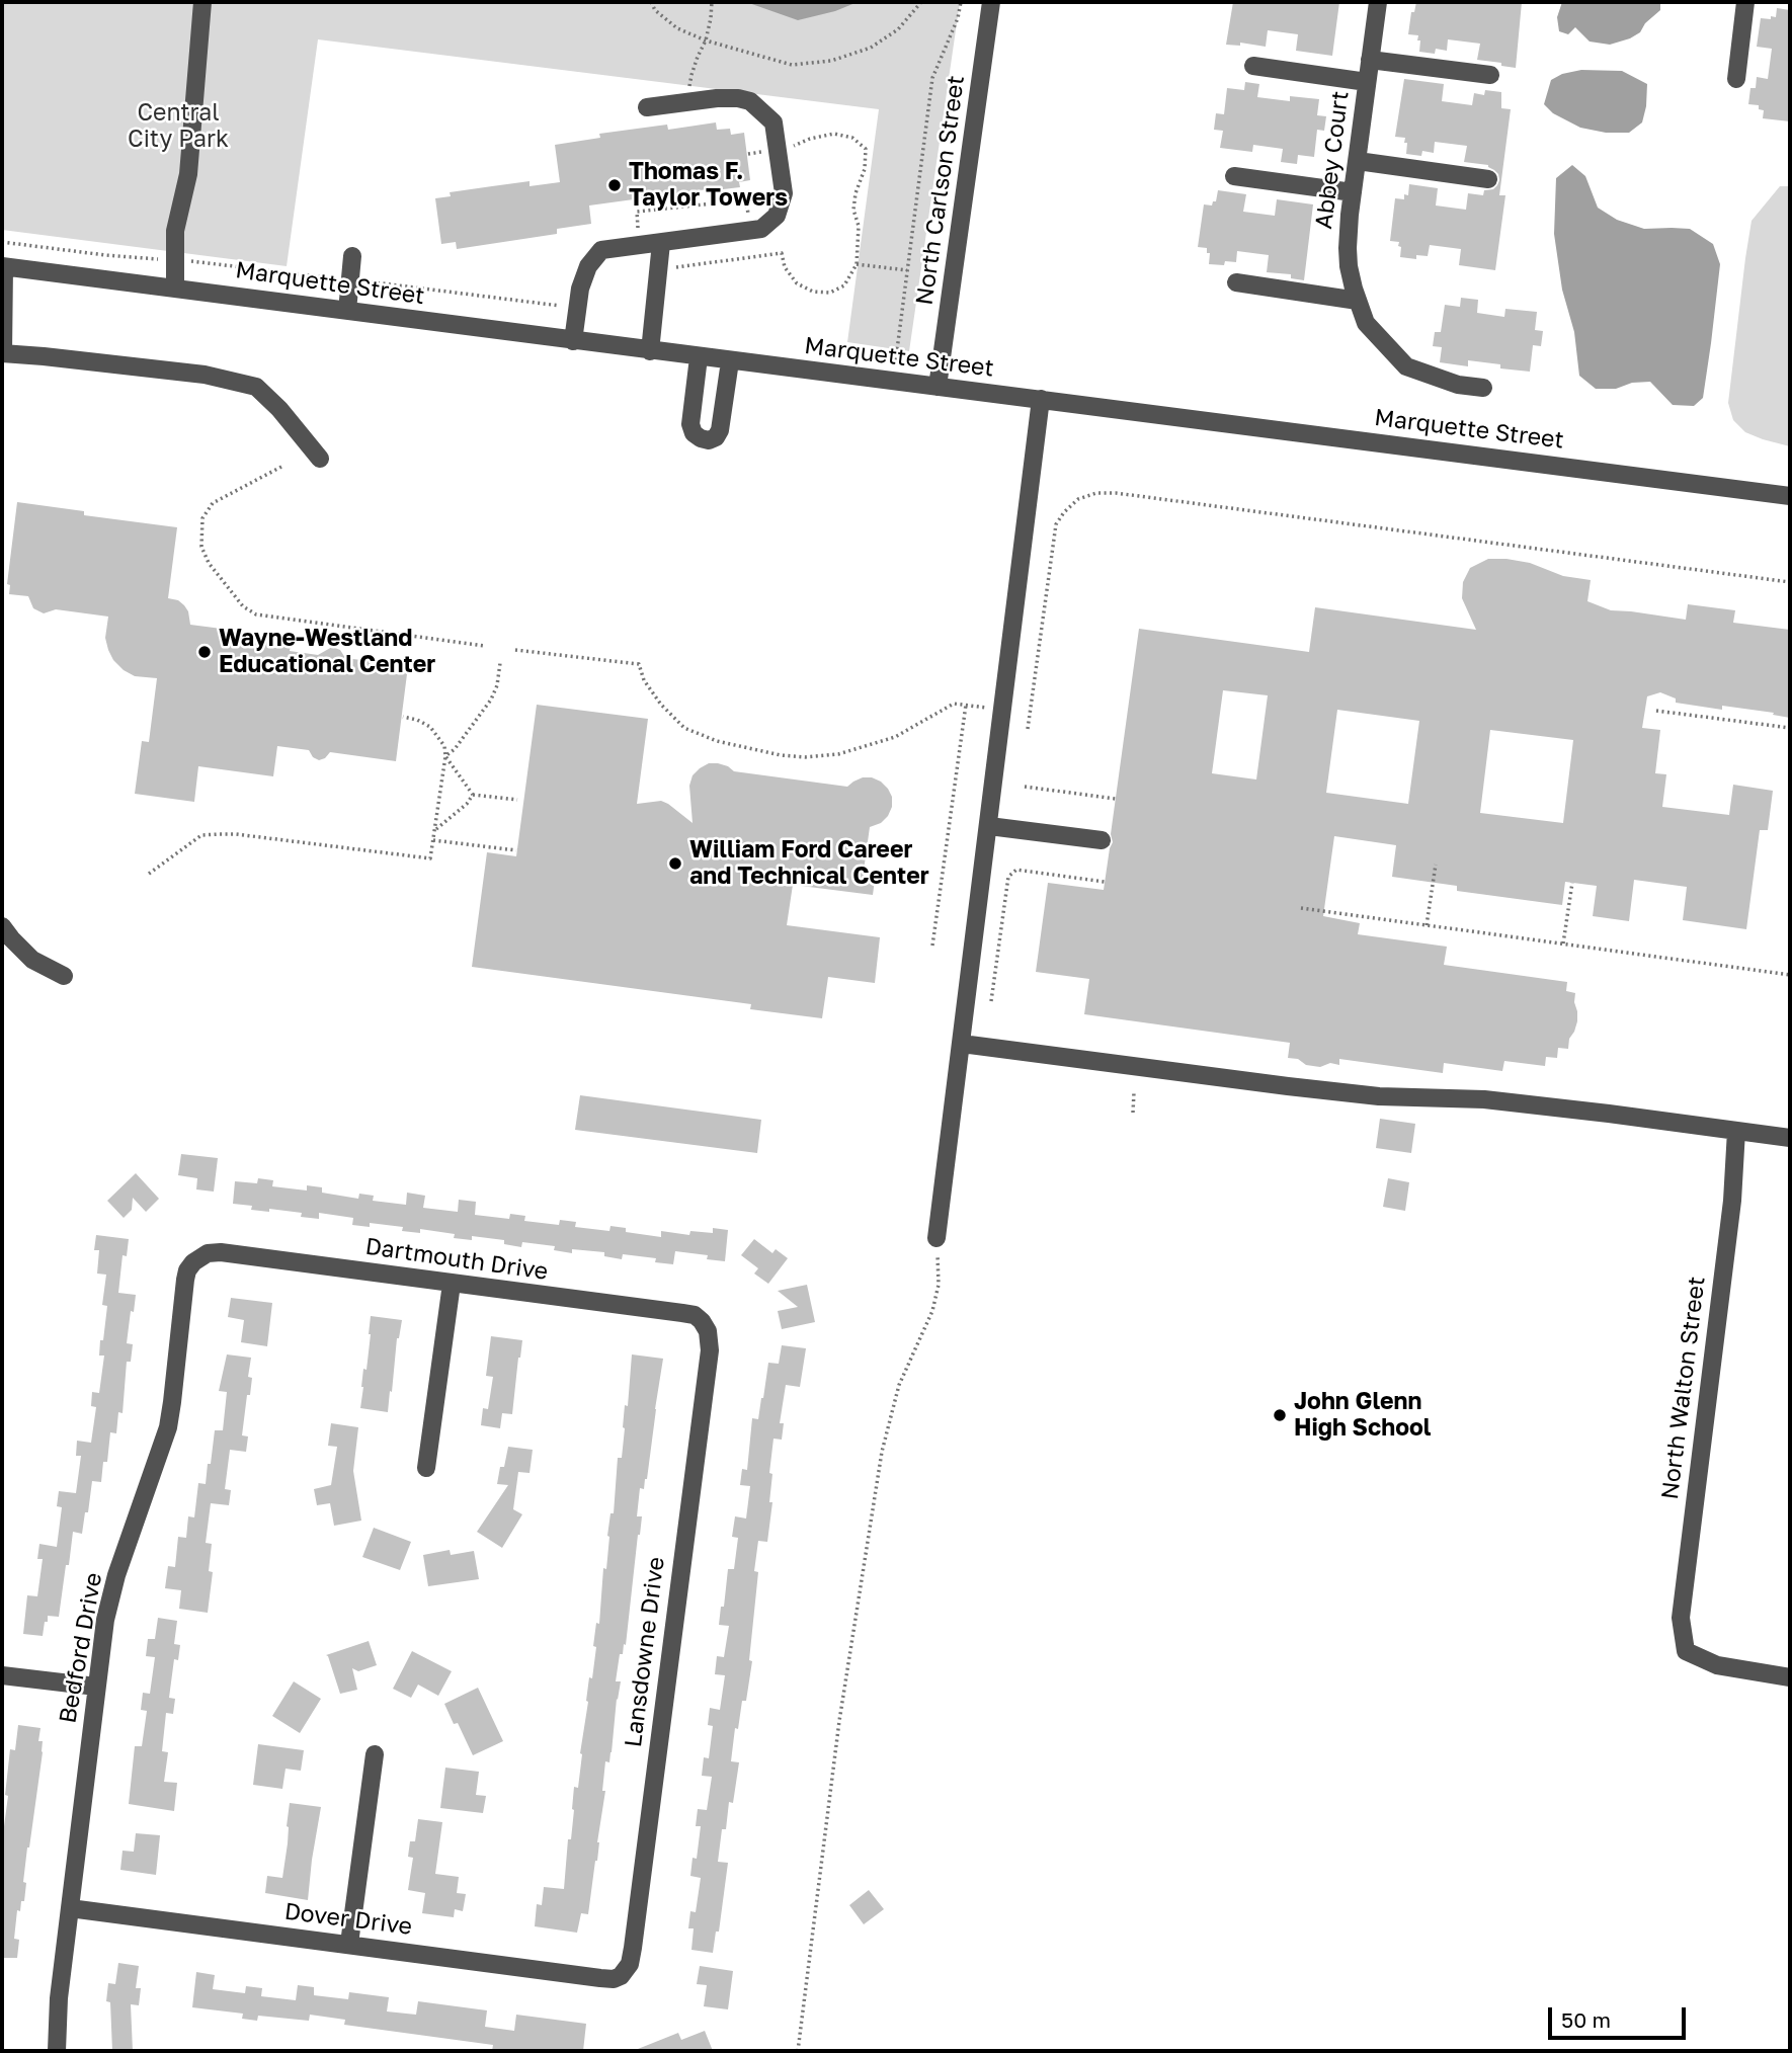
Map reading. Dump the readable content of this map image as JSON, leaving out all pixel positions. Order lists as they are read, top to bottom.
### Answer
{
  "streets": {
    "street": [
      "Abbey Court",
      "North Carlson Street",
      "Marquette Street",
      "Dartmouth Drive",
      "North Walton Street",
      "Bedford Drive",
      "Lansdowne Drive",
      "Dover Drive"
    ]
  },
  "crossings": [
    ["North Carlson Street", "Marquette Street"],
    ["Dartmouth Drive", "Bedford Drive"],
    ["Dartmouth Drive", "Lansdowne Drive"],
    ["Bedford Drive", "Dover Drive"],
    ["Lansdowne Drive", "Dover Drive"]
  ],
  "parks": ["Central City Park"],
  "places": [
    "Thomas F. Taylor Towers",
    "Wayne-Westland Educational Center",
    "William Ford Career and Technical Center",
    "John Glenn High School"
  ],
  "scale_bar": "50 m"
}
